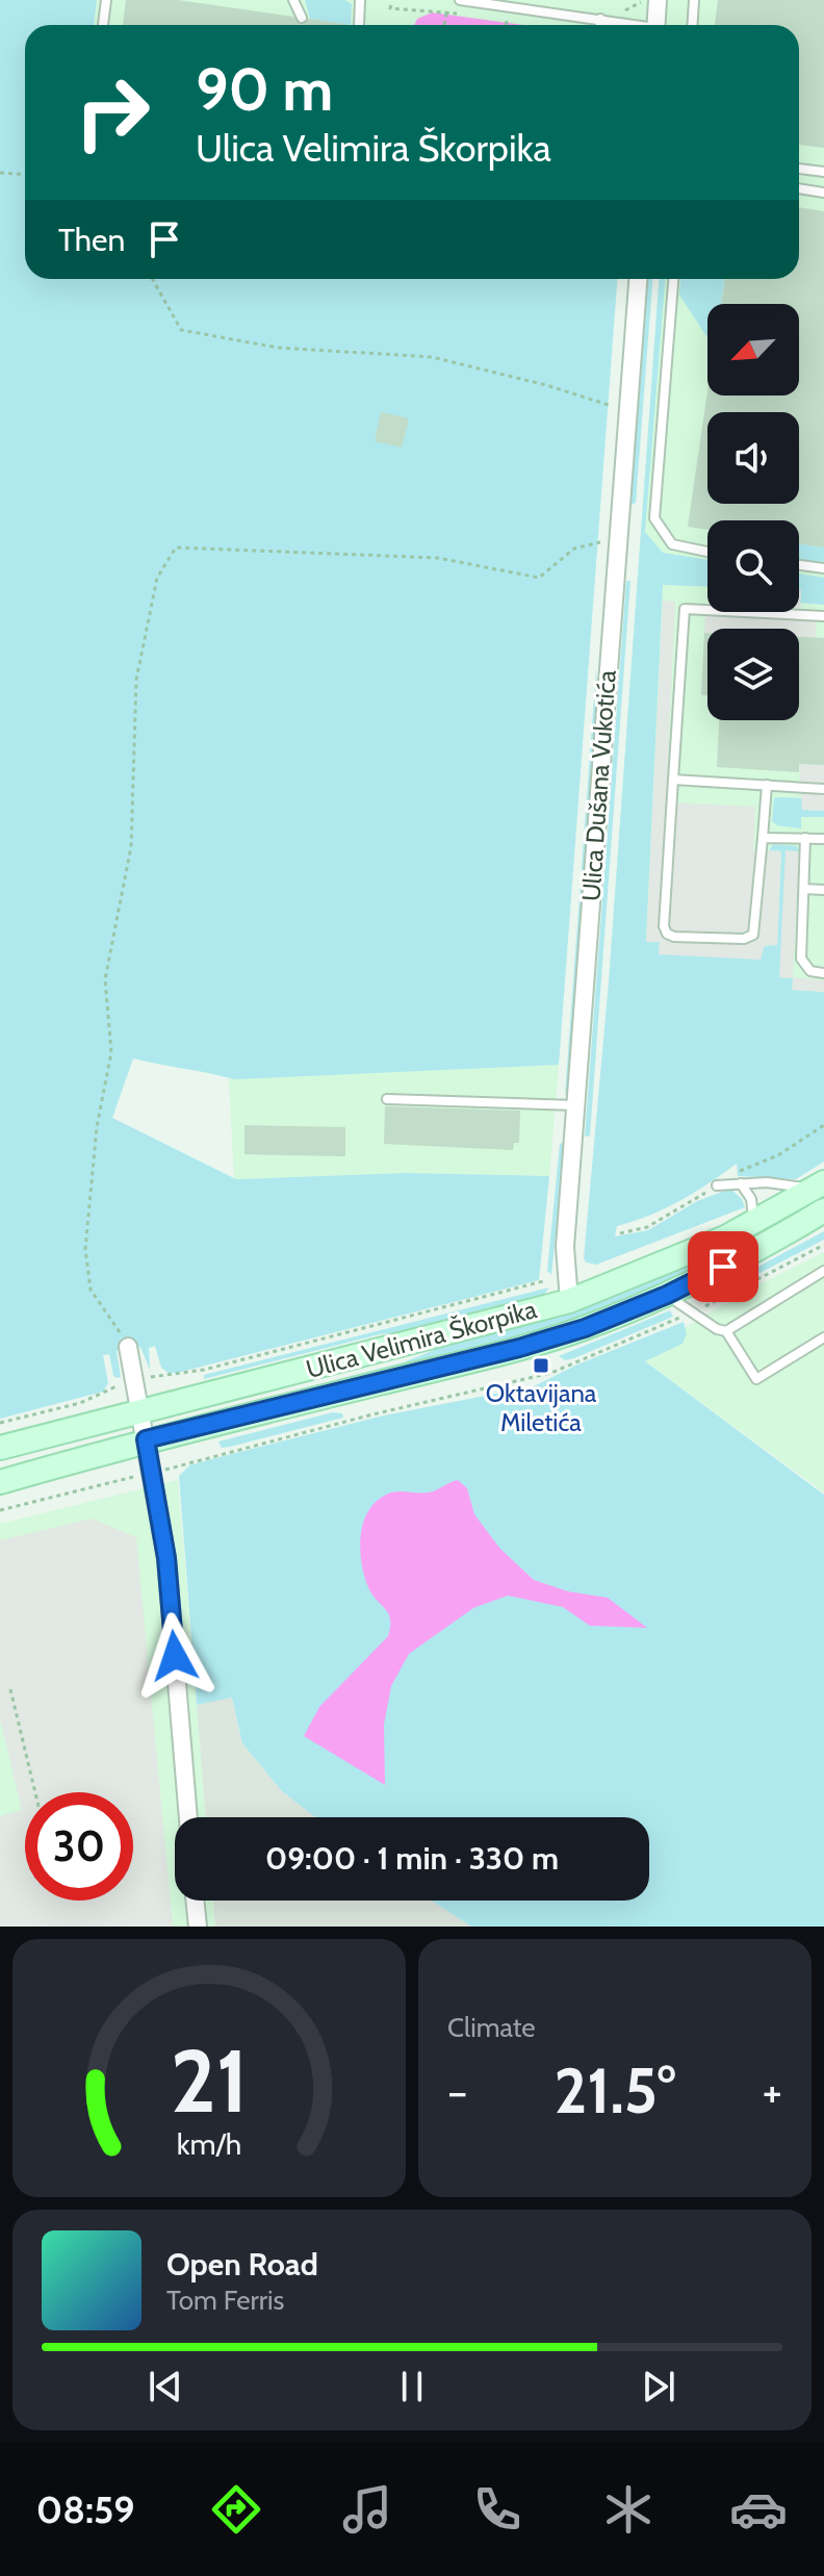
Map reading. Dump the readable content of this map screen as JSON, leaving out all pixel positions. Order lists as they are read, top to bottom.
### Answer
{
  "streets": {
    "main road": ["Ulica Velimira Škorpika"],
    "street": ["Ulica Dušana Vukotića"]
  },
  "crossings": [
    ["Ulica Dušana Vukotića", "Ulica Velimira Škorpika"]
  ],
  "places": {
    "transit": ["Oktavijana Miletića"]
  },
  "north": "bottom left",
  "page": {
    "turn": ["90 m", "Ulica Velimira Škorpika"],
    "then": "Then",
    "limit": "30",
    "trip": "09:00 · 1 min · 330 m",
    "tile": "Climate",
    "heat": ["−", "21.5°", "+"],
    "song": ["Open Road", "Tom Ferris"],
    "tabs": "08:59",
    "gauge": ["21", "km/h"]
  }
}
